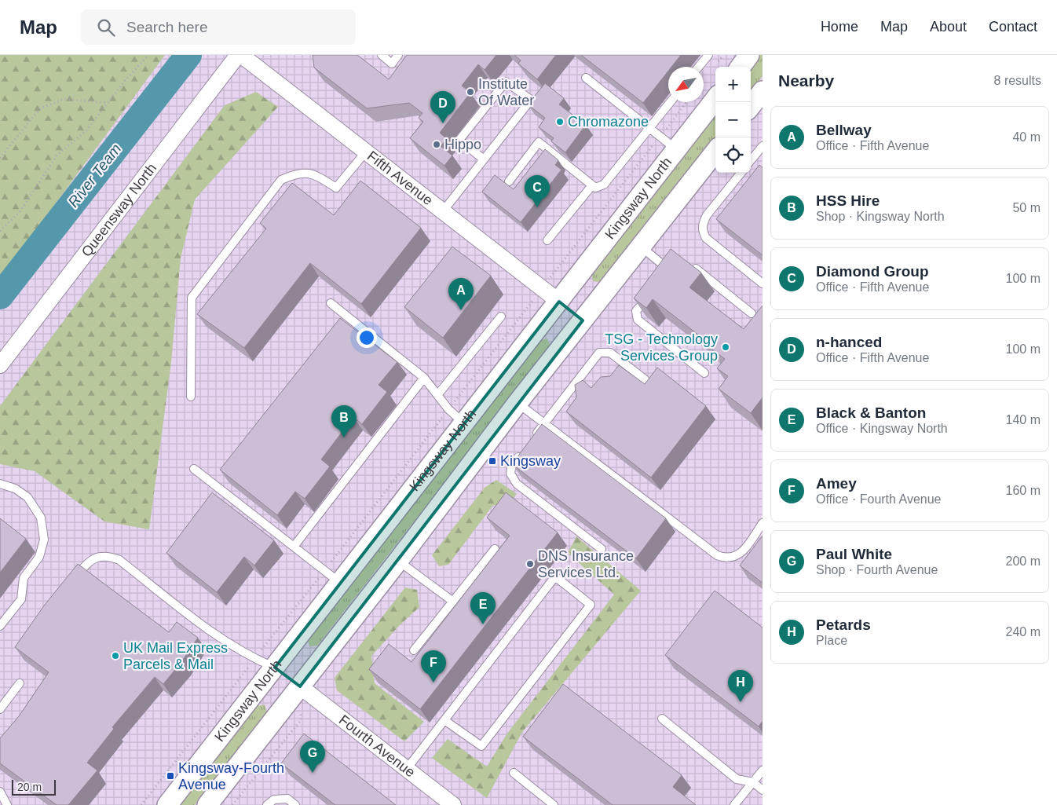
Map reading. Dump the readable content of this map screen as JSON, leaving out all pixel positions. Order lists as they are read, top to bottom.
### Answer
{
  "streets": {
    "street": [
      "Fifth Avenue",
      "Kingsway North",
      "Queensway North",
      "Fourth Avenue"
    ]
  },
  "crossings": [
    ["Fifth Avenue", "Kingsway North"]
  ],
  "water": ["River Team"],
  "places": {
    "other": [
      "Institute Of Water",
      "Chromazone",
      "Hippo",
      "TSG - Technology Services Group",
      "DNS Insurance Services Ltd.",
      "UK Mail Express Parcels & Mail"
    ],
    "transit": ["Kingsway", "Kingsway-Fourth Avenue"]
  },
  "scale_bar": "20 m",
  "north": "bottom left",
  "page": {
    "header": "Map",
    "search": "Search here",
    "nav": [
      "Home",
      "Map",
      "About",
      "Contact"
    ],
    "heading": ["Nearby", "8 results"],
    "map_buttons": ["+", "−"],
    "pins": [
      "D",
      "C",
      "A",
      "B",
      "E",
      "F",
      "H",
      "G"
    ],
    "list": [
      {
        "mark": "A",
        "name": "Bellway",
        "note": "Office · Fifth Avenue",
        "value": "40 m"
      },
      {
        "mark": "B",
        "name": "HSS Hire",
        "note": "Shop · Kingsway North",
        "value": "50 m"
      },
      {
        "mark": "C",
        "name": "Diamond Group",
        "note": "Office · Fifth Avenue",
        "value": "100 m"
      },
      {
        "mark": "D",
        "name": "n-hanced",
        "note": "Office · Fifth Avenue",
        "value": "100 m"
      },
      {
        "mark": "E",
        "name": "Black & Banton",
        "note": "Office · Kingsway North",
        "value": "140 m"
      },
      {
        "mark": "F",
        "name": "Amey",
        "note": "Office · Fourth Avenue",
        "value": "160 m"
      },
      {
        "mark": "G",
        "name": "Paul White",
        "note": "Shop · Fourth Avenue",
        "value": "200 m"
      },
      {
        "mark": "H",
        "name": "Petards",
        "note": "Place",
        "value": "240 m"
      }
    ],
    "scale": "20 m"
  }
}
